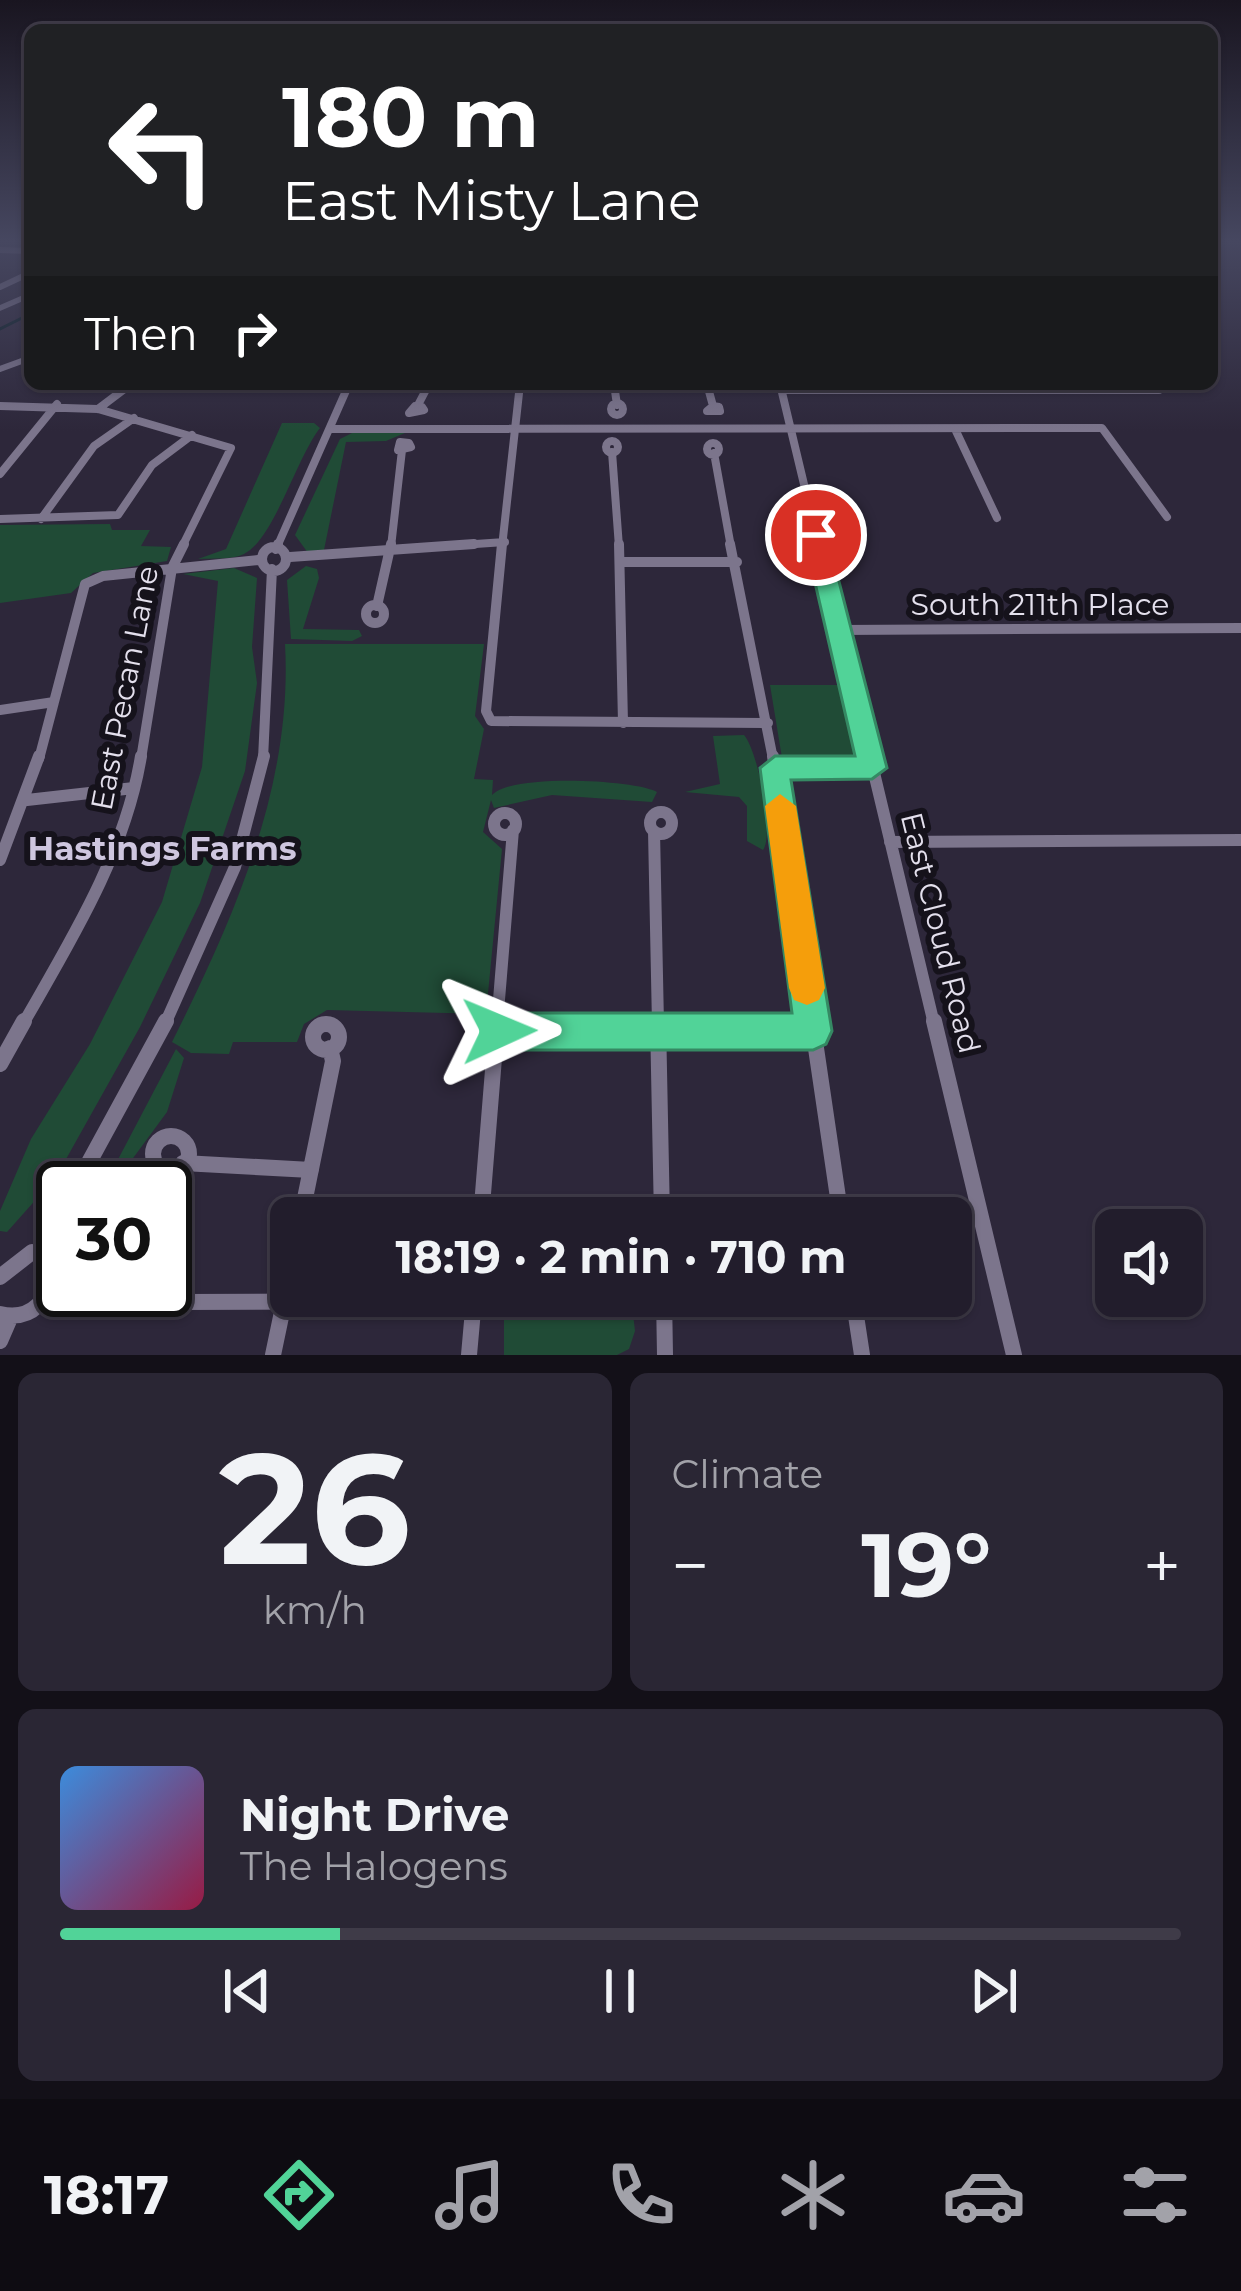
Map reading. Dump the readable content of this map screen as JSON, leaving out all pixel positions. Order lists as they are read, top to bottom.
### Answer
{
  "streets": {
    "street": ["South 211th Place", "East Pecan Lane", "East Cloud Road"]
  },
  "crossings": [
    ["South 211th Place", "East Cloud Road"]
  ],
  "districts": ["Hastings Farms"],
  "page": {
    "turn": ["180 m", "East Misty Lane"],
    "then": "Then",
    "limit": "30",
    "trip": "18:19 · 2 min · 710 m",
    "tile": [
      ["26", "km/h"],
      "Climate"
    ],
    "heat": ["−", "19°", "+"],
    "song": ["Night Drive", "The Halogens"],
    "tabs": "18:17"
  }
}
